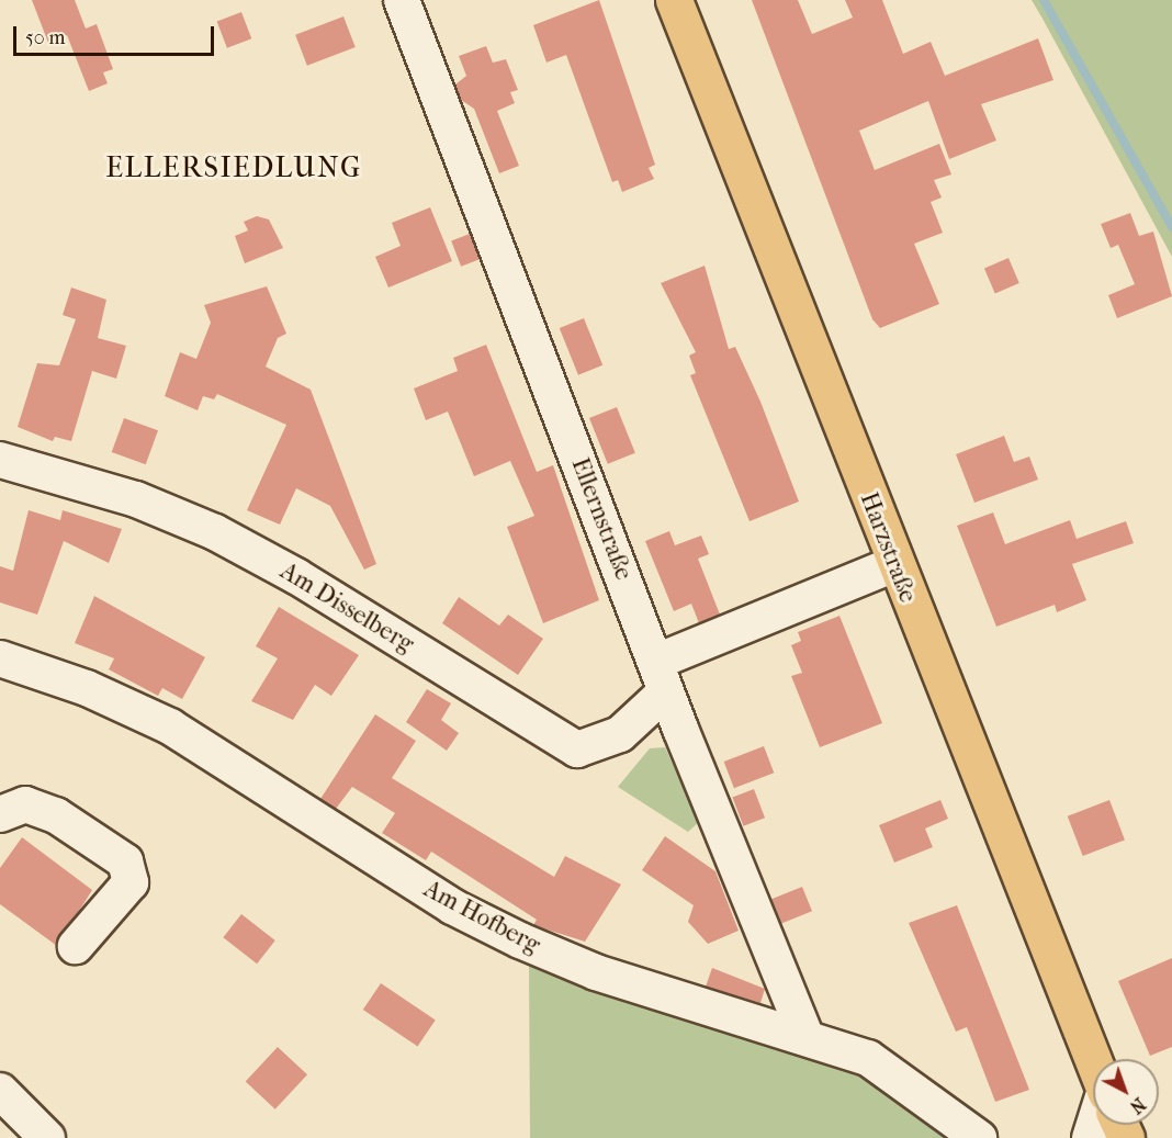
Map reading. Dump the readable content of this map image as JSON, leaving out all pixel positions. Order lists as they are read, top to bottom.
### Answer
{
  "streets": {
    "main road": ["Harzstraße"],
    "street": ["Ellernstraße", "Am Disselberg", "Am Hofberg"]
  },
  "crossings": [
    ["Ellernstraße", "Am Disselberg"],
    ["Ellernstraße", "Am Hofberg"]
  ],
  "districts": ["ELLERSIEDLUNG"],
  "scale_bar": "50 m",
  "north": "bottom right"
}
